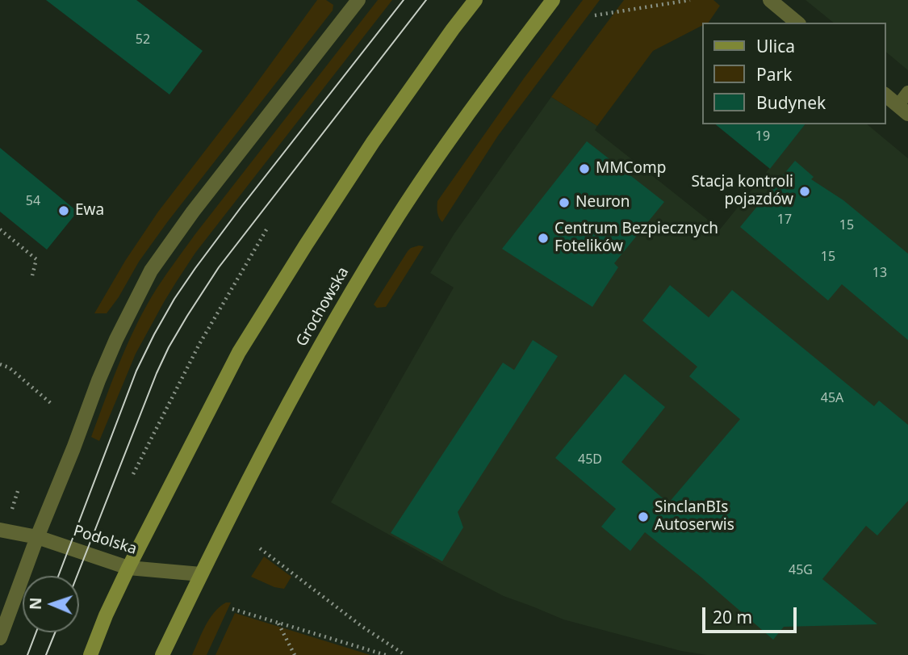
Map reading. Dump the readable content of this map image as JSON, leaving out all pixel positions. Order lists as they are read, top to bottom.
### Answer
{
  "streets": {
    "main road": ["Grochowska"],
    "street": ["Podolska"]
  },
  "crossings": [
    ["Grochowska", "Podolska"]
  ],
  "places": [
    "MMComp",
    "Stacja kontroli pojazdów",
    "Neuron",
    "Ewa",
    "Centrum Bezpiecznych Fotelików",
    "SinclanBIs Autoserwis"
  ],
  "house_numbers": [
    "52",
    "19",
    "54",
    "17",
    "15",
    "15",
    "13",
    "45A",
    "45D",
    "45G"
  ],
  "legend": ["Ulica", "Park", "Budynek"],
  "scale_bar": "20 m",
  "north": "left"
}
